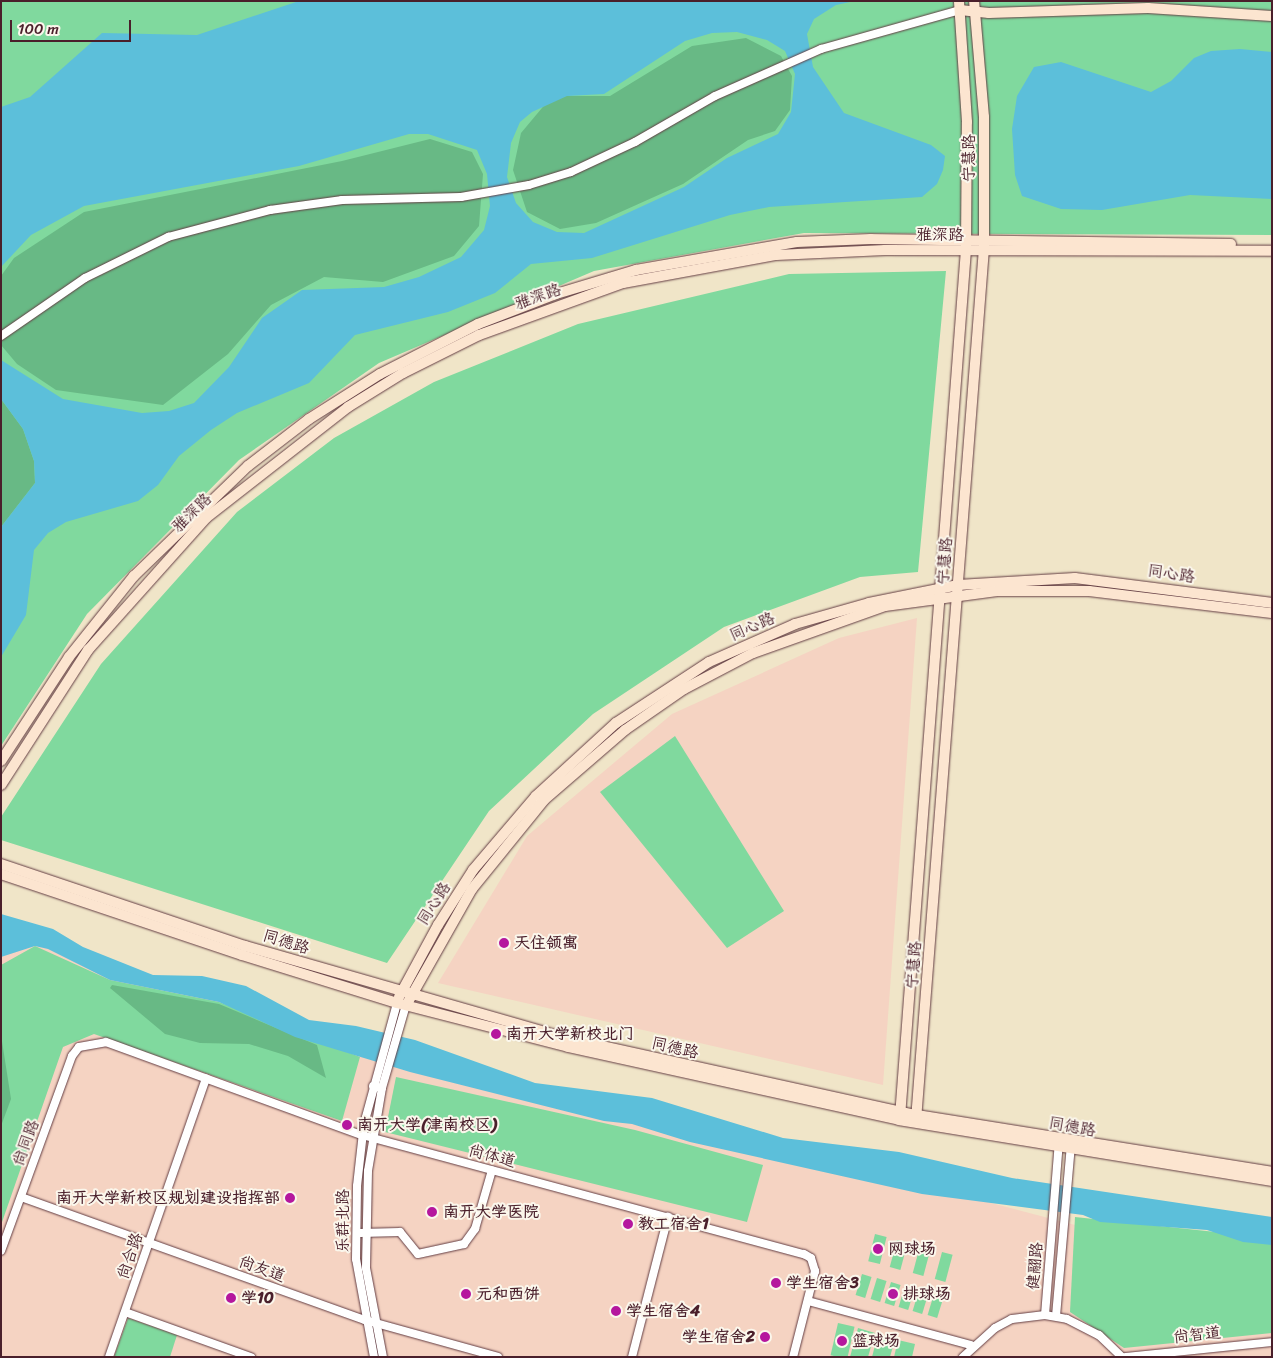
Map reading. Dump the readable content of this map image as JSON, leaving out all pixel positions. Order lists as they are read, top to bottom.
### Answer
{
  "streets": {
    "main road": [
      "宁慧路",
      "雅深路",
      "同心路",
      "同德路"
    ],
    "street": [
      "尚同路",
      "尚体道",
      "乐群北路",
      "尚合路",
      "健翮路",
      "尚友道",
      "尚智道"
    ]
  },
  "crossings": [
    ["宁慧路", "雅深路"],
    ["宁慧路", "同心路"],
    ["宁慧路", "同德路"],
    ["同心路", "同德路"],
    ["同心路", "乐群北路"],
    ["同德路", "乐群北路"],
    ["同德路", "健翮路"],
    ["尚同路", "尚体道"],
    ["尚同路", "尚友道"],
    ["尚体道", "乐群北路"],
    ["尚体道", "尚合路"],
    ["乐群北路", "尚友道"],
    ["尚合路", "尚友道"]
  ],
  "places": [
    "天住领寓",
    "南开大学新校北门",
    "南开大学(津南校区)",
    "南开大学新校区规划建设指挥部",
    "南开大学医院",
    "教工宿舍1",
    "网球场",
    "学生宿舍3",
    "元和西饼",
    "排球场",
    "学10",
    "学生宿舍4",
    "学生宿舍2",
    "篮球场"
  ],
  "scale_bar": "100 m"
}
